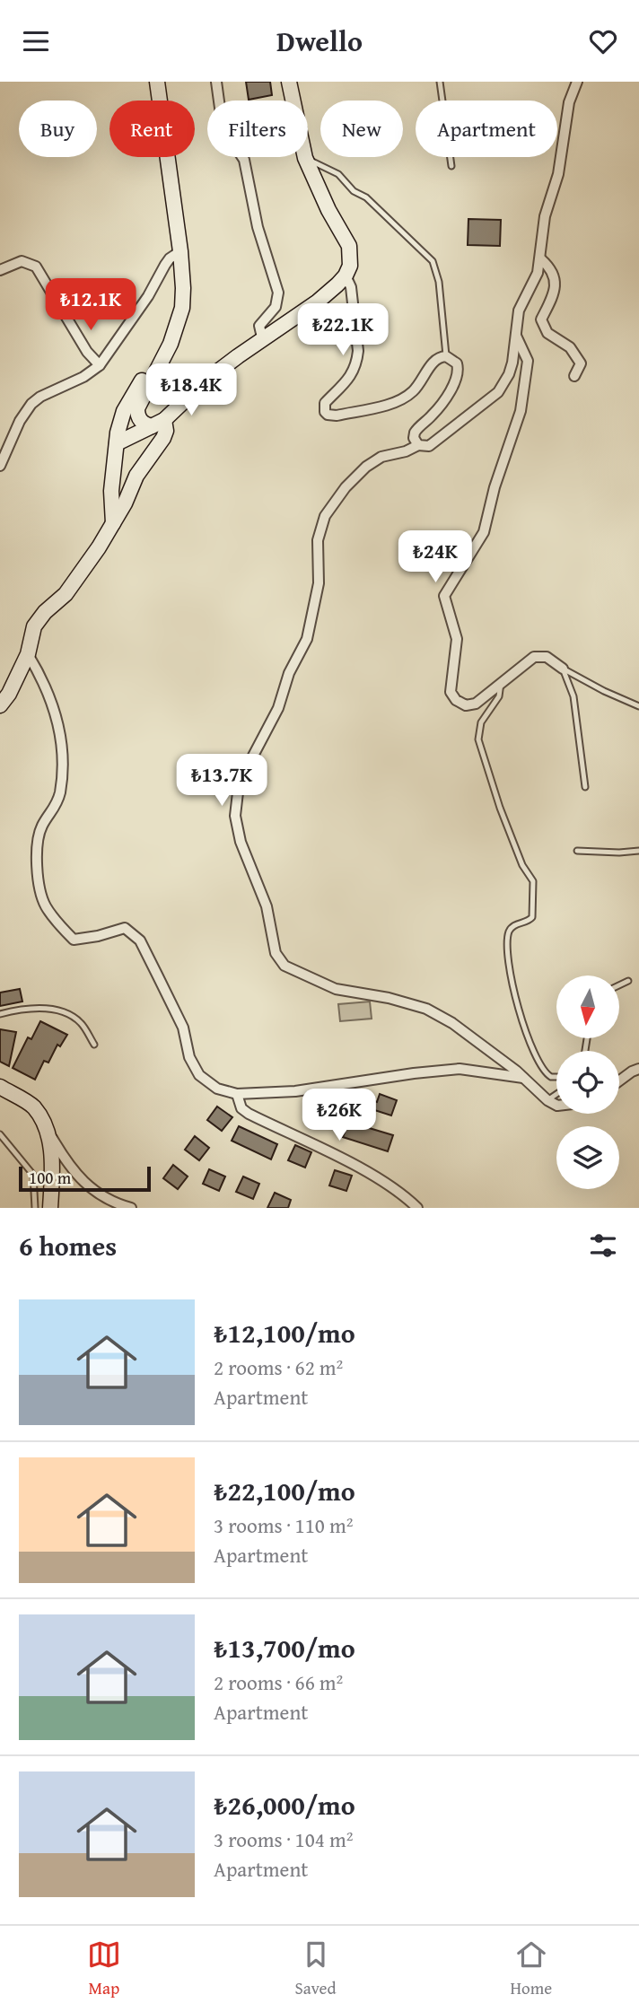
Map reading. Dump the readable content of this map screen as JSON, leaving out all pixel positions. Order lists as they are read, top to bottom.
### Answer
{
  "scale_bar": "100 m",
  "north": "bottom",
  "page": {
    "header": "Dwello",
    "chip": [
      "Buy",
      "Rent",
      "Filters",
      "New",
      "Apartment"
    ],
    "price": [
      "₺12.1K",
      "₺22.1K",
      "₺18.4K",
      "₺24K",
      "₺13.7K",
      "₺26K"
    ],
    "scale": "100 m",
    "heading": "6 homes",
    "list": [
      {
        "name": "₺12,100/mo",
        "note": "2 rooms · 62 m² · Apartment"
      },
      {
        "name": "₺22,100/mo",
        "note": "3 rooms · 110 m² · Apartment"
      },
      {
        "name": "₺13,700/mo",
        "note": "2 rooms · 66 m² · Apartment"
      },
      {
        "name": "₺26,000/mo",
        "note": "3 rooms · 104 m² · Apartment"
      }
    ],
    "tabs": ["Map", "Saved", "Home"]
  }
}
